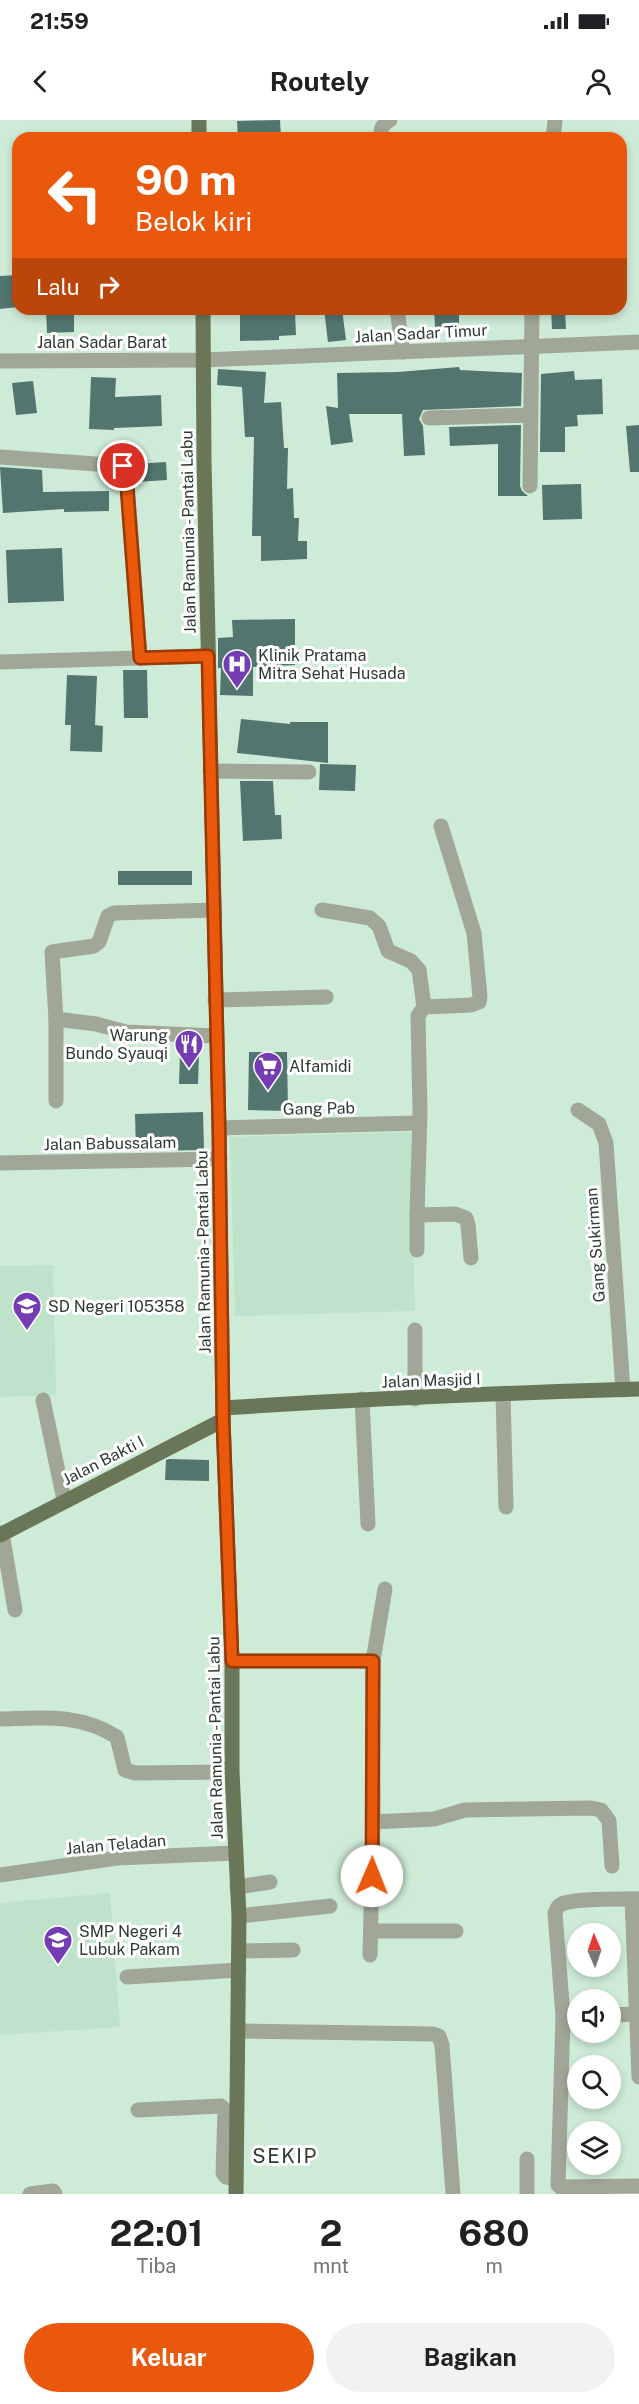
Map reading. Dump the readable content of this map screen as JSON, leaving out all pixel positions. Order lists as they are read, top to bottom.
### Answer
{
  "streets": {
    "main road": ["Jalan Ramunia - Pantai Labu", "Jalan Masjid I", "Jalan Bakti I"],
    "street": [
      "Jalan Sadar Timur",
      "Jalan Sadar Barat",
      "Gang Pab",
      "Jalan Babussalam",
      "Gang Sukirman",
      "Jalan Teladan"
    ]
  },
  "crossings": [
    ["Jalan Sadar Timur", "Jalan Sadar Barat"],
    ["Jalan Sadar Timur", "Jalan Ramunia - Pantai Labu"],
    ["Jalan Sadar Barat", "Jalan Ramunia - Pantai Labu"],
    ["Jalan Ramunia - Pantai Labu", "Gang Pab"],
    ["Jalan Ramunia - Pantai Labu", "Jalan Babussalam"],
    ["Jalan Ramunia - Pantai Labu", "Jalan Masjid I"],
    ["Jalan Ramunia - Pantai Labu", "Jalan Bakti I"],
    ["Jalan Ramunia - Pantai Labu", "Jalan Teladan"],
    ["Gang Sukirman", "Jalan Masjid I"],
    ["Jalan Masjid I", "Jalan Bakti I"]
  ],
  "districts": ["SEKIP"],
  "places": {
    "hospital": ["Klinik Pratama Mitra Sehat Husada"],
    "restaurant": ["Warung Bundo Syauqi"],
    "supermarket": ["Alfamidi"],
    "school or university": ["SD Negeri 105358", "SMP Negeri 4 Lubuk Pakam"]
  },
  "north": "top",
  "page": {
    "status": "21:59",
    "header": "Routely",
    "turn": ["90 m", "Belok kiri"],
    "then": "Lalu",
    "eta": [
      "22:01",
      "Tiba",
      "2",
      "mnt",
      "680",
      "m"
    ],
    "buttons": ["Keluar", "Bagikan"]
  }
}
